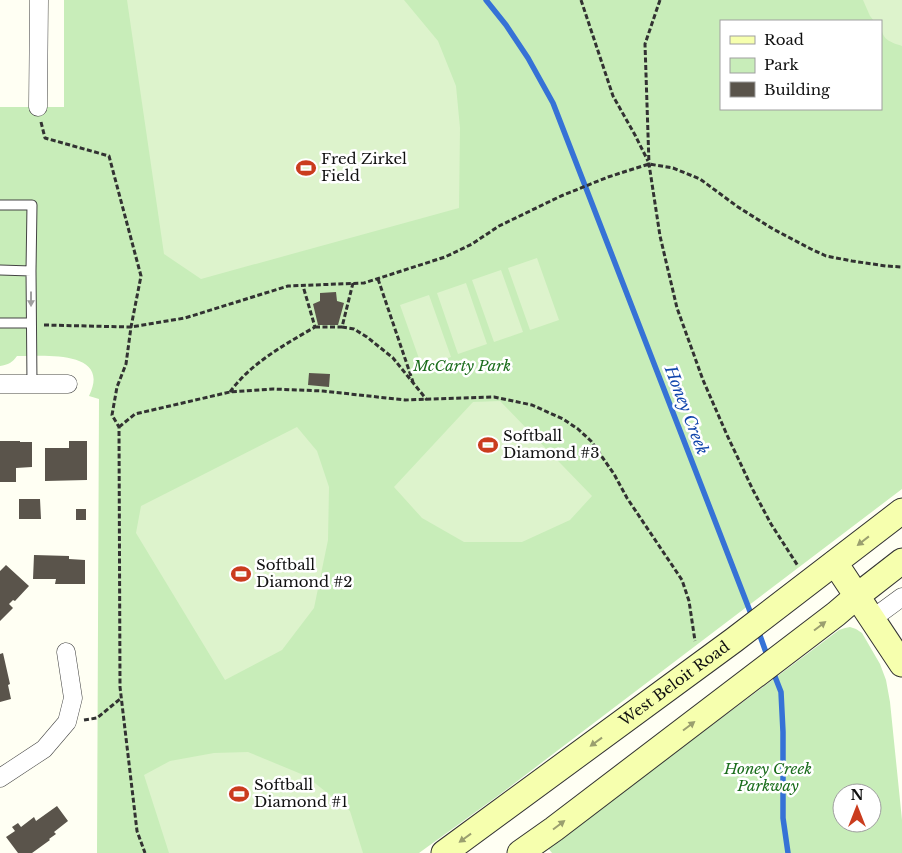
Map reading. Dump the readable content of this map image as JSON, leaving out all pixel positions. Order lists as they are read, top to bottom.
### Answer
{
  "streets": {
    "main road": ["West Beloit Road"]
  },
  "water": ["Honey Creek"],
  "parks": ["McCarty Park", "Honey Creek Parkway"],
  "places": {
    "sports": [
      "Fred Zirkel Field",
      "Softball Diamond #3",
      "Softball Diamond #2",
      "Softball Diamond #1"
    ]
  },
  "legend": ["Road", "Park", "Building"],
  "north": "top"
}
